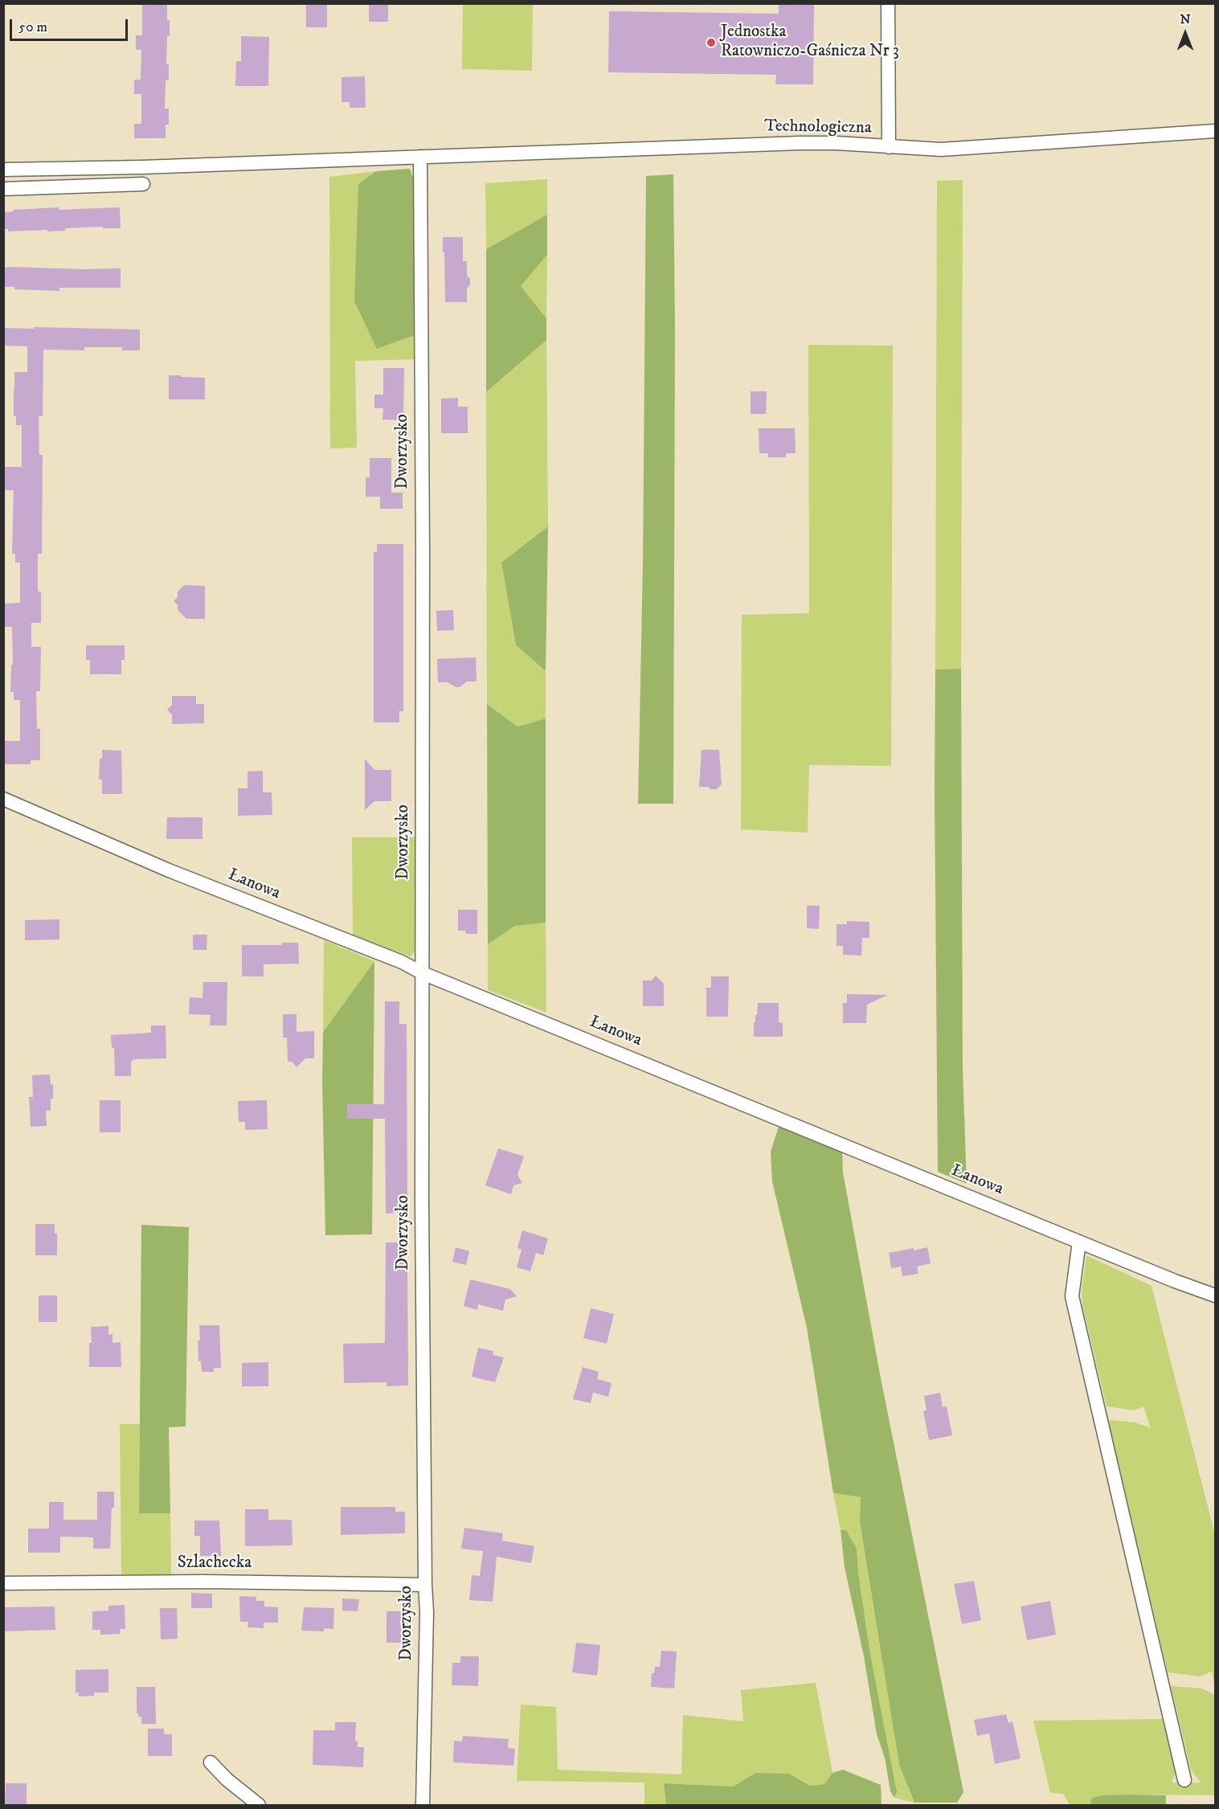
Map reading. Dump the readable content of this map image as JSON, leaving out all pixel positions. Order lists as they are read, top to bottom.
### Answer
{
  "streets": {
    "street": [
      "Technologiczna",
      "Dworzysko",
      "Łanowa",
      "Szlachecka"
    ]
  },
  "crossings": [
    ["Technologiczna", "Dworzysko"],
    ["Dworzysko", "Łanowa"],
    ["Dworzysko", "Szlachecka"]
  ],
  "places": ["Jednostka Ratowniczo-Gaśnicza Nr 3"],
  "scale_bar": "50 m",
  "north": "top"
}
